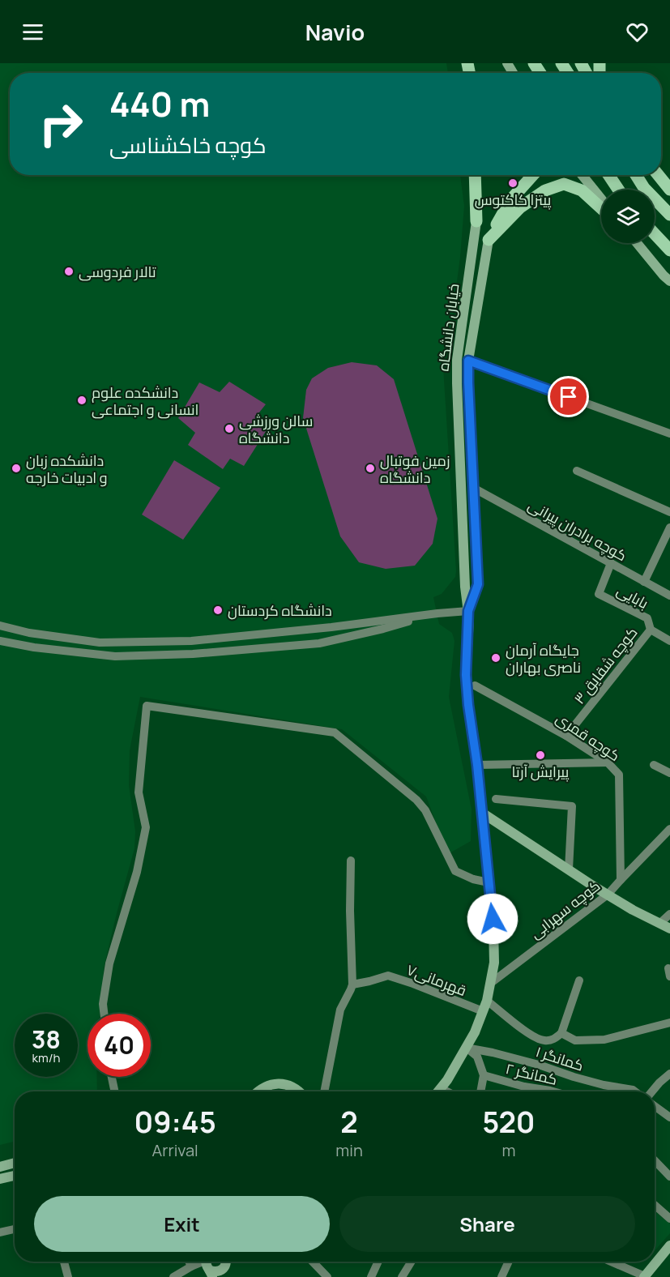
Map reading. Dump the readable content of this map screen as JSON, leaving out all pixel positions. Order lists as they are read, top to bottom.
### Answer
{
  "streets": {
    "street": [
      "خیابان دانشگاه",
      "کوچه برادران پیرانی",
      "بابایی",
      "کوچه شقایق ۳",
      "کوچه قمری",
      "کوچه سهرابی",
      "قهرمانی۷",
      "کمانگر ۱",
      "کمانگر ۲"
    ]
  },
  "crossings": [
    ["خیابان دانشگاه", "کوچه برادران پیرانی"],
    ["خیابان دانشگاه", "کوچه سهرابی"],
    ["خیابان دانشگاه", "قهرمانی۷"],
    ["خیابان دانشگاه", "کمانگر ۱"],
    ["کوچه برادران پیرانی", "بابایی"],
    ["بابایی", "کوچه شقایق ۳"],
    ["کوچه شقایق ۳", "کوچه قمری"],
    ["کوچه قمری", "کوچه سهرابی"]
  ],
  "places": [
    "پیتزا کاکتوس",
    "تالار فردوسی",
    "دانشکده علوم انسانی و اجتماعی",
    "سالن ورزشی دانشگاه",
    "دانشکده زبان و ادبیات خارجه",
    "زمین فوتبال دانشگاه",
    "دانشگاه کردستان",
    "جایگاه آرمان ناصری بهاران",
    "پیرایش آرتا"
  ],
  "page": {
    "header": "Navio",
    "turn": ["440 m", "کوچه خاکشناسی"],
    "speed": "38 km/h",
    "limit": "40",
    "eta": [
      "09:45",
      "Arrival",
      "2",
      "min",
      "520",
      "m"
    ],
    "buttons": ["Exit", "Share"]
  }
}
